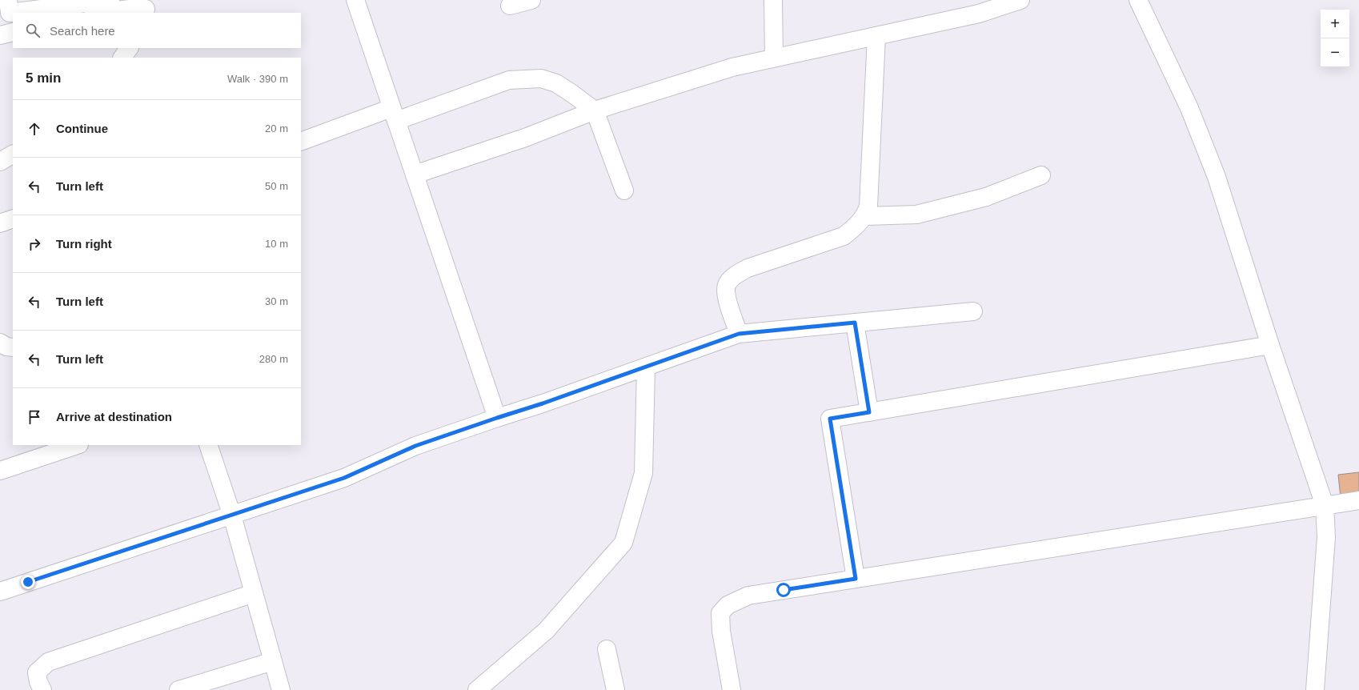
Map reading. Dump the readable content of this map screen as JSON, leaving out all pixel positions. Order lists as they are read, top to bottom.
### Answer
{
  "page": {
    "map_buttons": ["+", "−"],
    "search": "Search here",
    "heading": ["5 min", "Walk · 390 m"],
    "list": [
      ["Continue", "20 m"],
      ["Turn left", "50 m"],
      ["Turn right", "10 m"],
      ["Turn left", "30 m"],
      ["Turn left", "280 m"],
      "Arrive at destination"
    ]
  }
}
